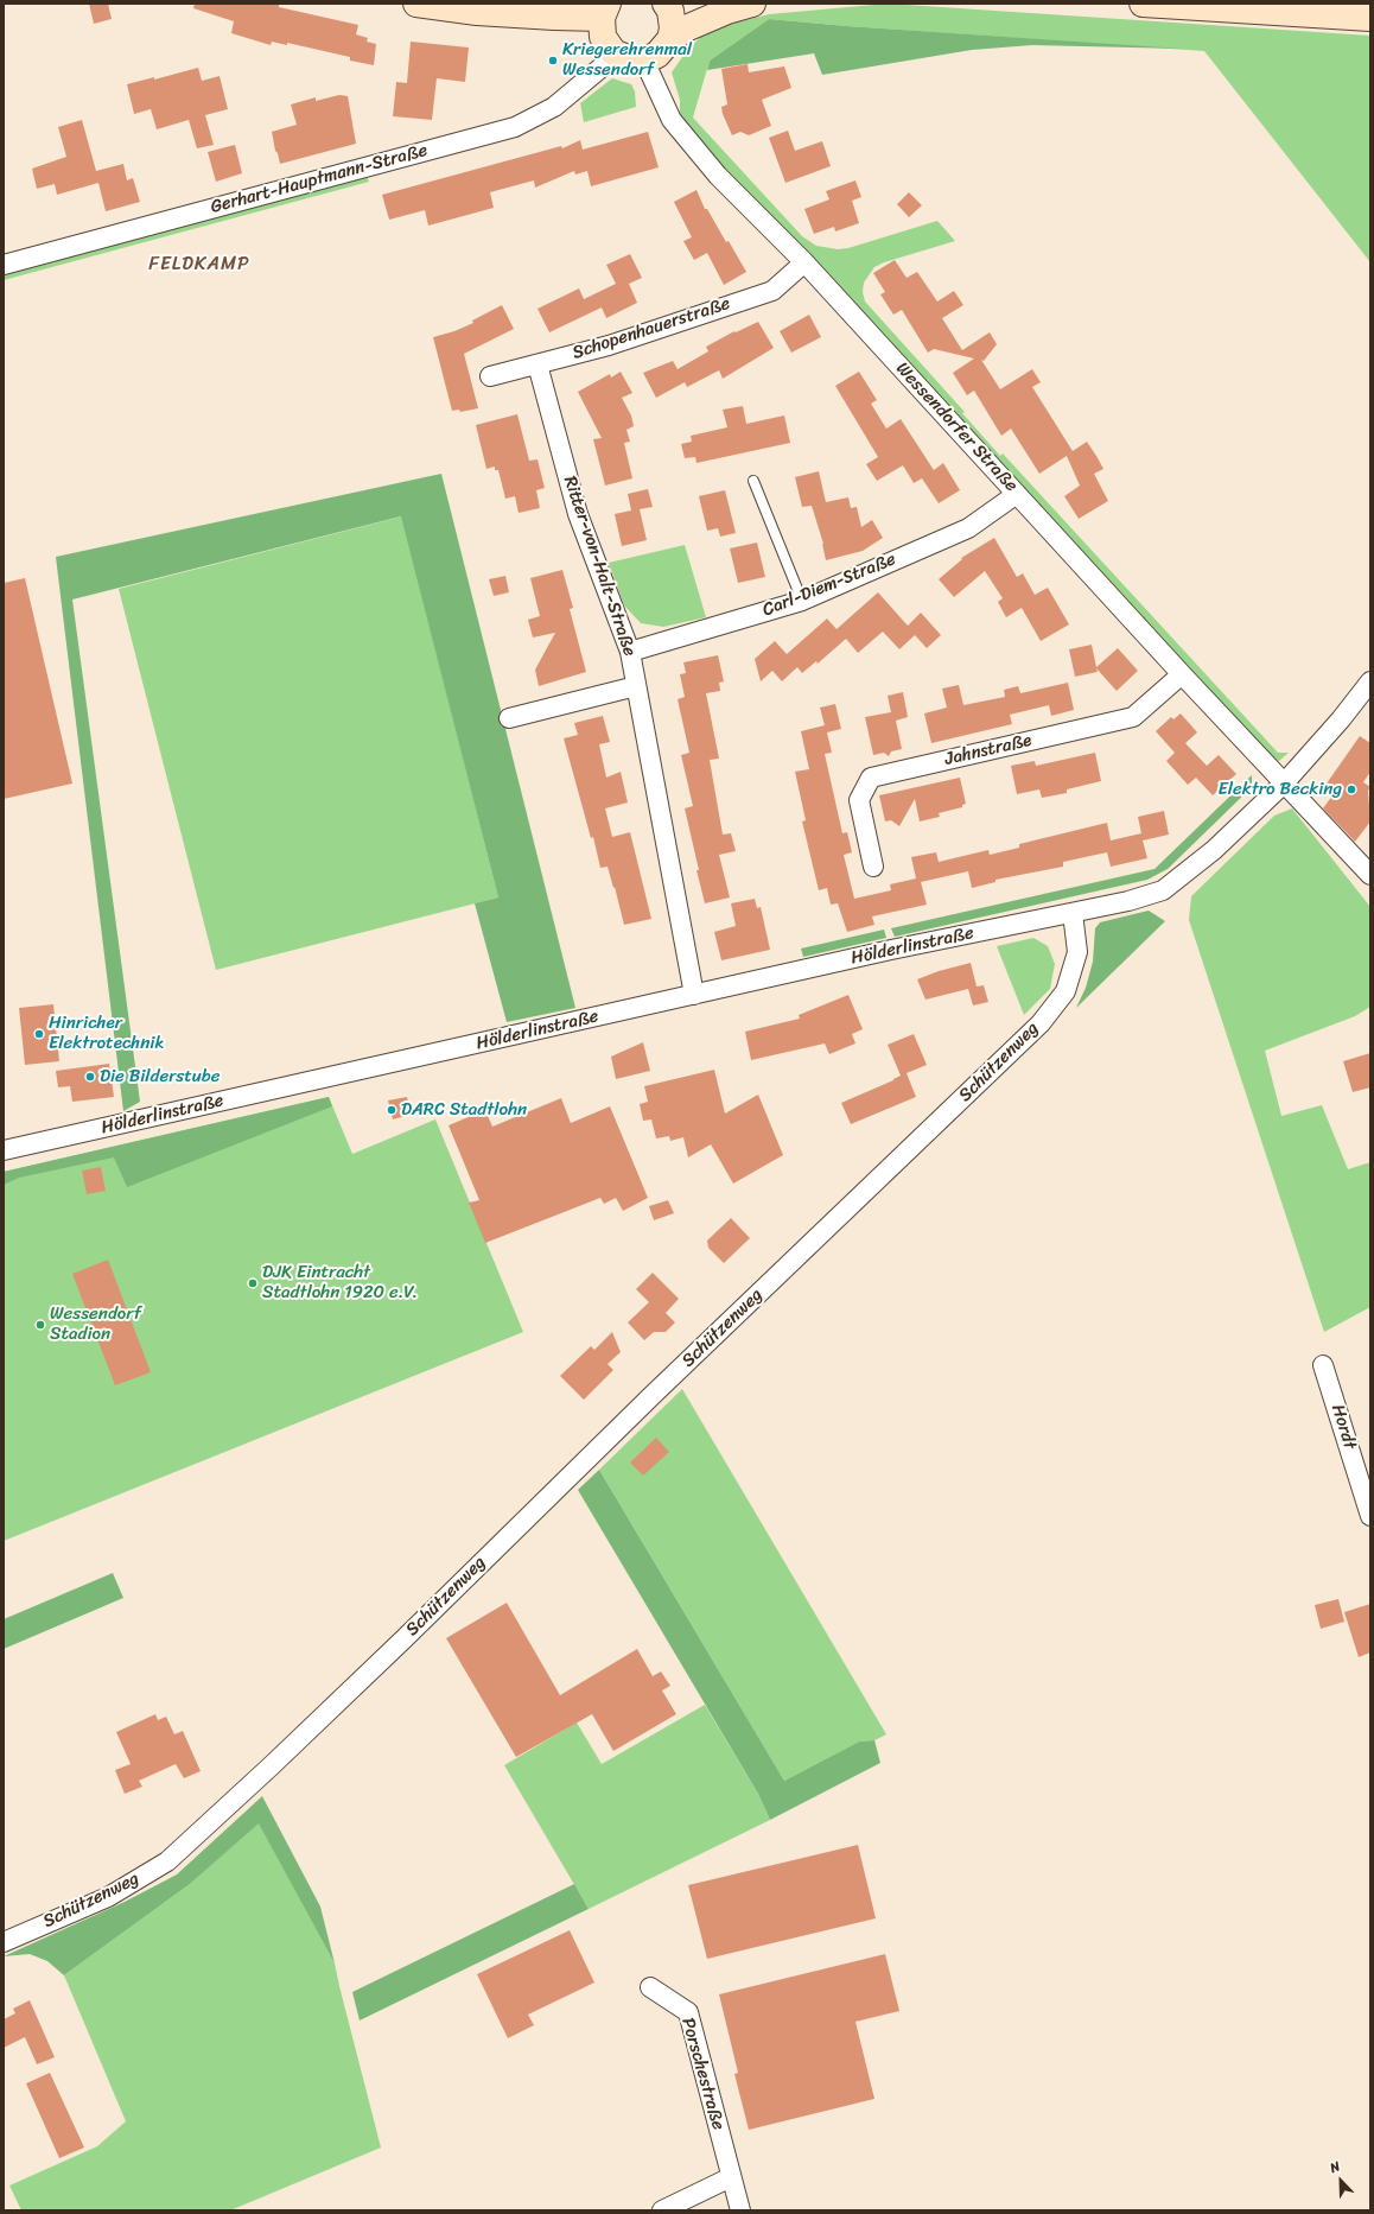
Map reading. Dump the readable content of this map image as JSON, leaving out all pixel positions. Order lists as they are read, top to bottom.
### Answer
{
  "streets": {
    "street": [
      "Gerhart-Hauptmann-Straße",
      "Schopenhauerstraße",
      "Wessendorfer Straße",
      "Ritter-von-Halt-Straße",
      "Carl-Diem-Straße",
      "Jahnstraße",
      "Hölderlinstraße",
      "Schützenweg",
      "Hordt",
      "Porschestraße"
    ]
  },
  "crossings": [
    ["Schopenhauerstraße", "Wessendorfer Straße"],
    ["Schopenhauerstraße", "Ritter-von-Halt-Straße"],
    ["Wessendorfer Straße", "Carl-Diem-Straße"],
    ["Wessendorfer Straße", "Jahnstraße"],
    ["Ritter-von-Halt-Straße", "Carl-Diem-Straße"],
    ["Ritter-von-Halt-Straße", "Hölderlinstraße"],
    ["Hölderlinstraße", "Schützenweg"]
  ],
  "districts": ["FELDKAMP"],
  "places": [
    "Kriegerehrenmal Wessendorf",
    "Elektro Becking",
    "Hinricher Elektrotechnik",
    "Die Bilderstube",
    "DARC Stadtlohn",
    "DJK Eintracht Stadtlohn 1920 e.V.",
    "Wessendorf Stadion"
  ],
  "north": "top left"
}
